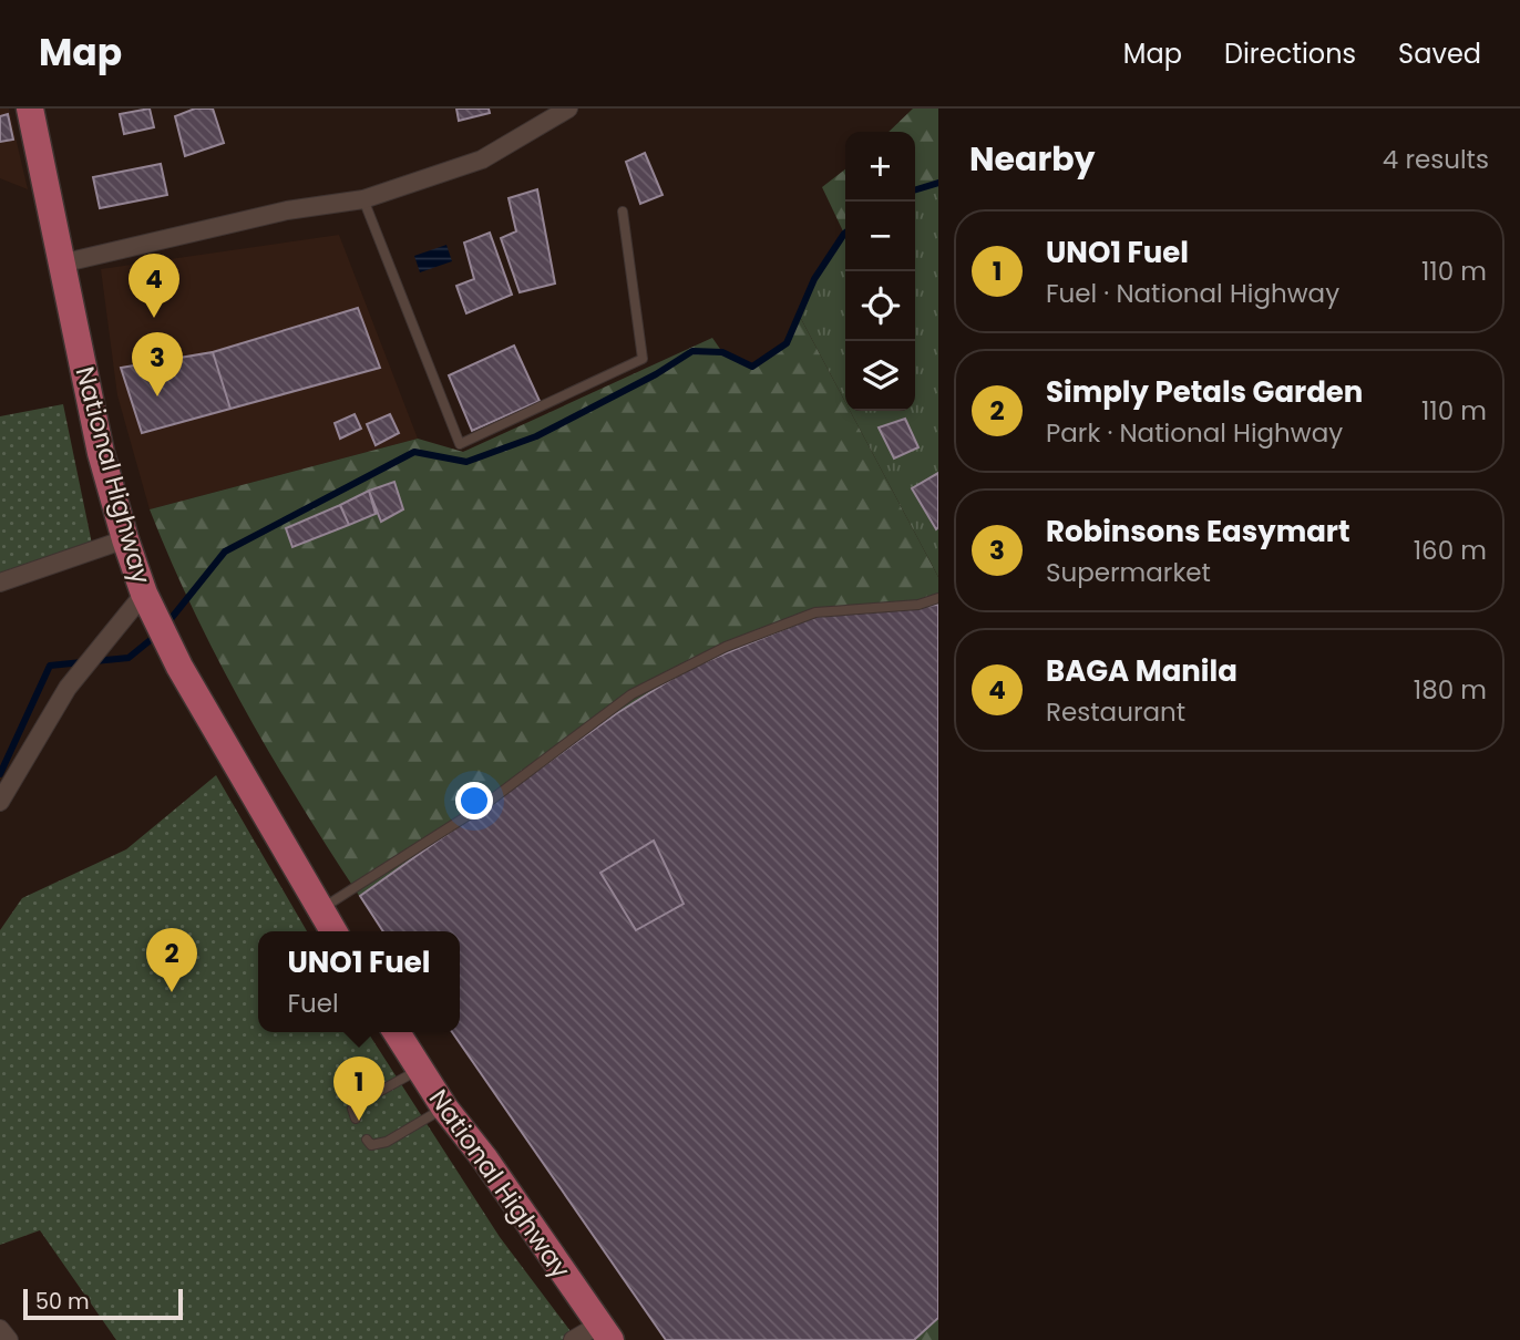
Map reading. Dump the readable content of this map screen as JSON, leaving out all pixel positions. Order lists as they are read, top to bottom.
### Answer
{
  "streets": {
    "main road": ["National Highway"]
  },
  "scale_bar": "50 m",
  "page": {
    "header": "Map",
    "nav": ["Map", "Directions", "Saved"],
    "heading": ["Nearby", "4 results"],
    "map_buttons": ["+", "−"],
    "list": [
      {
        "mark": "1",
        "name": "UNO1 Fuel",
        "note": "Fuel · National Highway",
        "value": "110 m"
      },
      {
        "mark": "2",
        "name": "Simply Petals Garden",
        "note": "Park · National Highway",
        "value": "110 m"
      },
      {
        "mark": "3",
        "name": "Robinsons Easymart",
        "note": "Supermarket",
        "value": "160 m"
      },
      {
        "mark": "4",
        "name": "BAGA Manila",
        "note": "Restaurant",
        "value": "180 m"
      }
    ],
    "pins": [
      "4",
      "3",
      "2",
      "1"
    ],
    "popup": ["UNO1 Fuel", "Fuel"],
    "scale": "50 m"
  }
}
